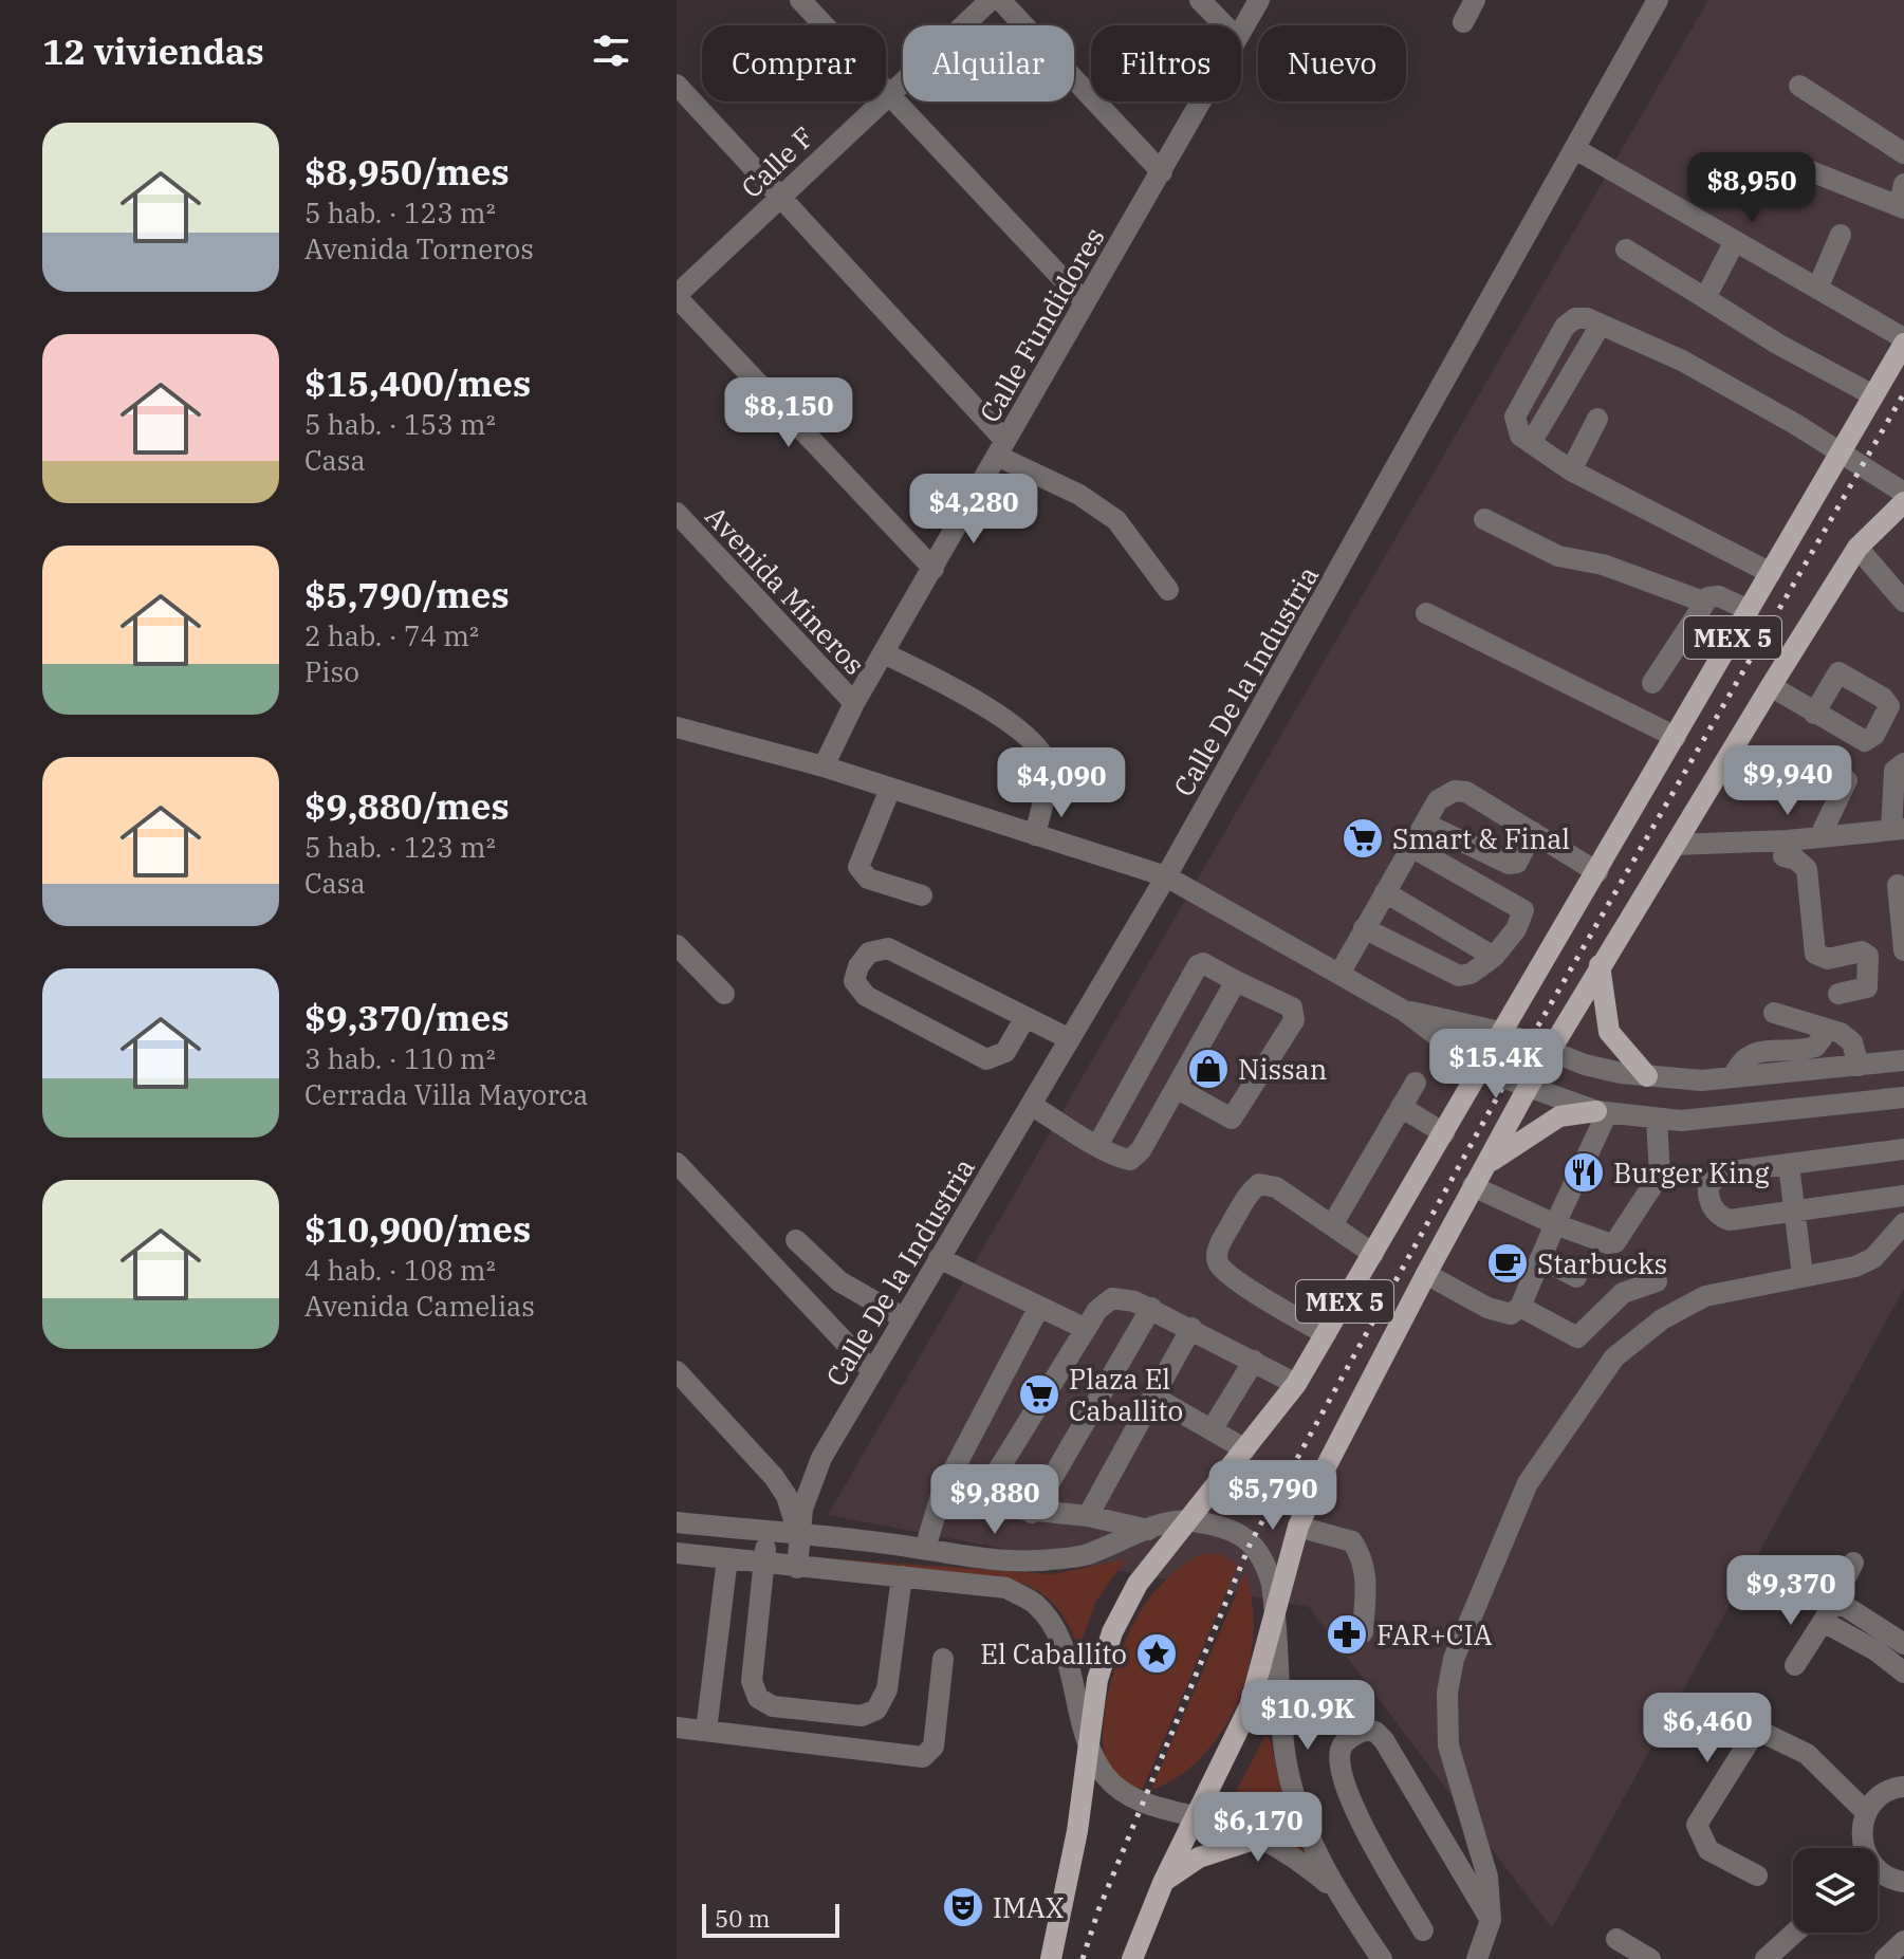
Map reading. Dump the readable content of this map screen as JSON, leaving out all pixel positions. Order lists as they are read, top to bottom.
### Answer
{
  "streets": {
    "main road": ["MEX 5"],
    "street": [
      "Calle F",
      "Calle Fundidores",
      "Avenida Mineros",
      "Calle De la Industria"
    ]
  },
  "crossings": [
    ["Calle Fundidores", "Avenida Mineros"]
  ],
  "places": {
    "supermarket": ["Smart & Final", "Plaza El Caballito"],
    "shop": ["Nissan"],
    "restaurant": ["Burger King"],
    "cafe": ["Starbucks"],
    "pharmacy": ["FAR+CIA"],
    "place": ["El Caballito"],
    "theatre": ["IMAX"]
  },
  "scale_bar": "50 m",
  "page": {
    "heading": "12 viviendas",
    "chip": [
      "Comprar",
      "Alquilar",
      "Filtros",
      "Nuevo"
    ],
    "list": [
      {
        "name": "$8,950/mes",
        "note": "5 hab. · 123 m² · Avenida Torneros"
      },
      {
        "name": "$15,400/mes",
        "note": "5 hab. · 153 m² · Casa"
      },
      {
        "name": "$5,790/mes",
        "note": "2 hab. · 74 m² · Piso"
      },
      {
        "name": "$9,880/mes",
        "note": "5 hab. · 123 m² · Casa"
      },
      {
        "name": "$9,370/mes",
        "note": "3 hab. · 110 m² · Cerrada Villa Mayorca"
      },
      {
        "name": "$10,900/mes",
        "note": "4 hab. · 108 m² · Avenida Camelias"
      }
    ],
    "price": [
      "$8,950",
      "$8,150",
      "$4,280",
      "$9,940",
      "$4,090",
      "$15.4K",
      "$5,790",
      "$9,880",
      "$9,370",
      "$10.9K",
      "$6,460",
      "$6,170"
    ],
    "scale": "50 m"
  }
}
